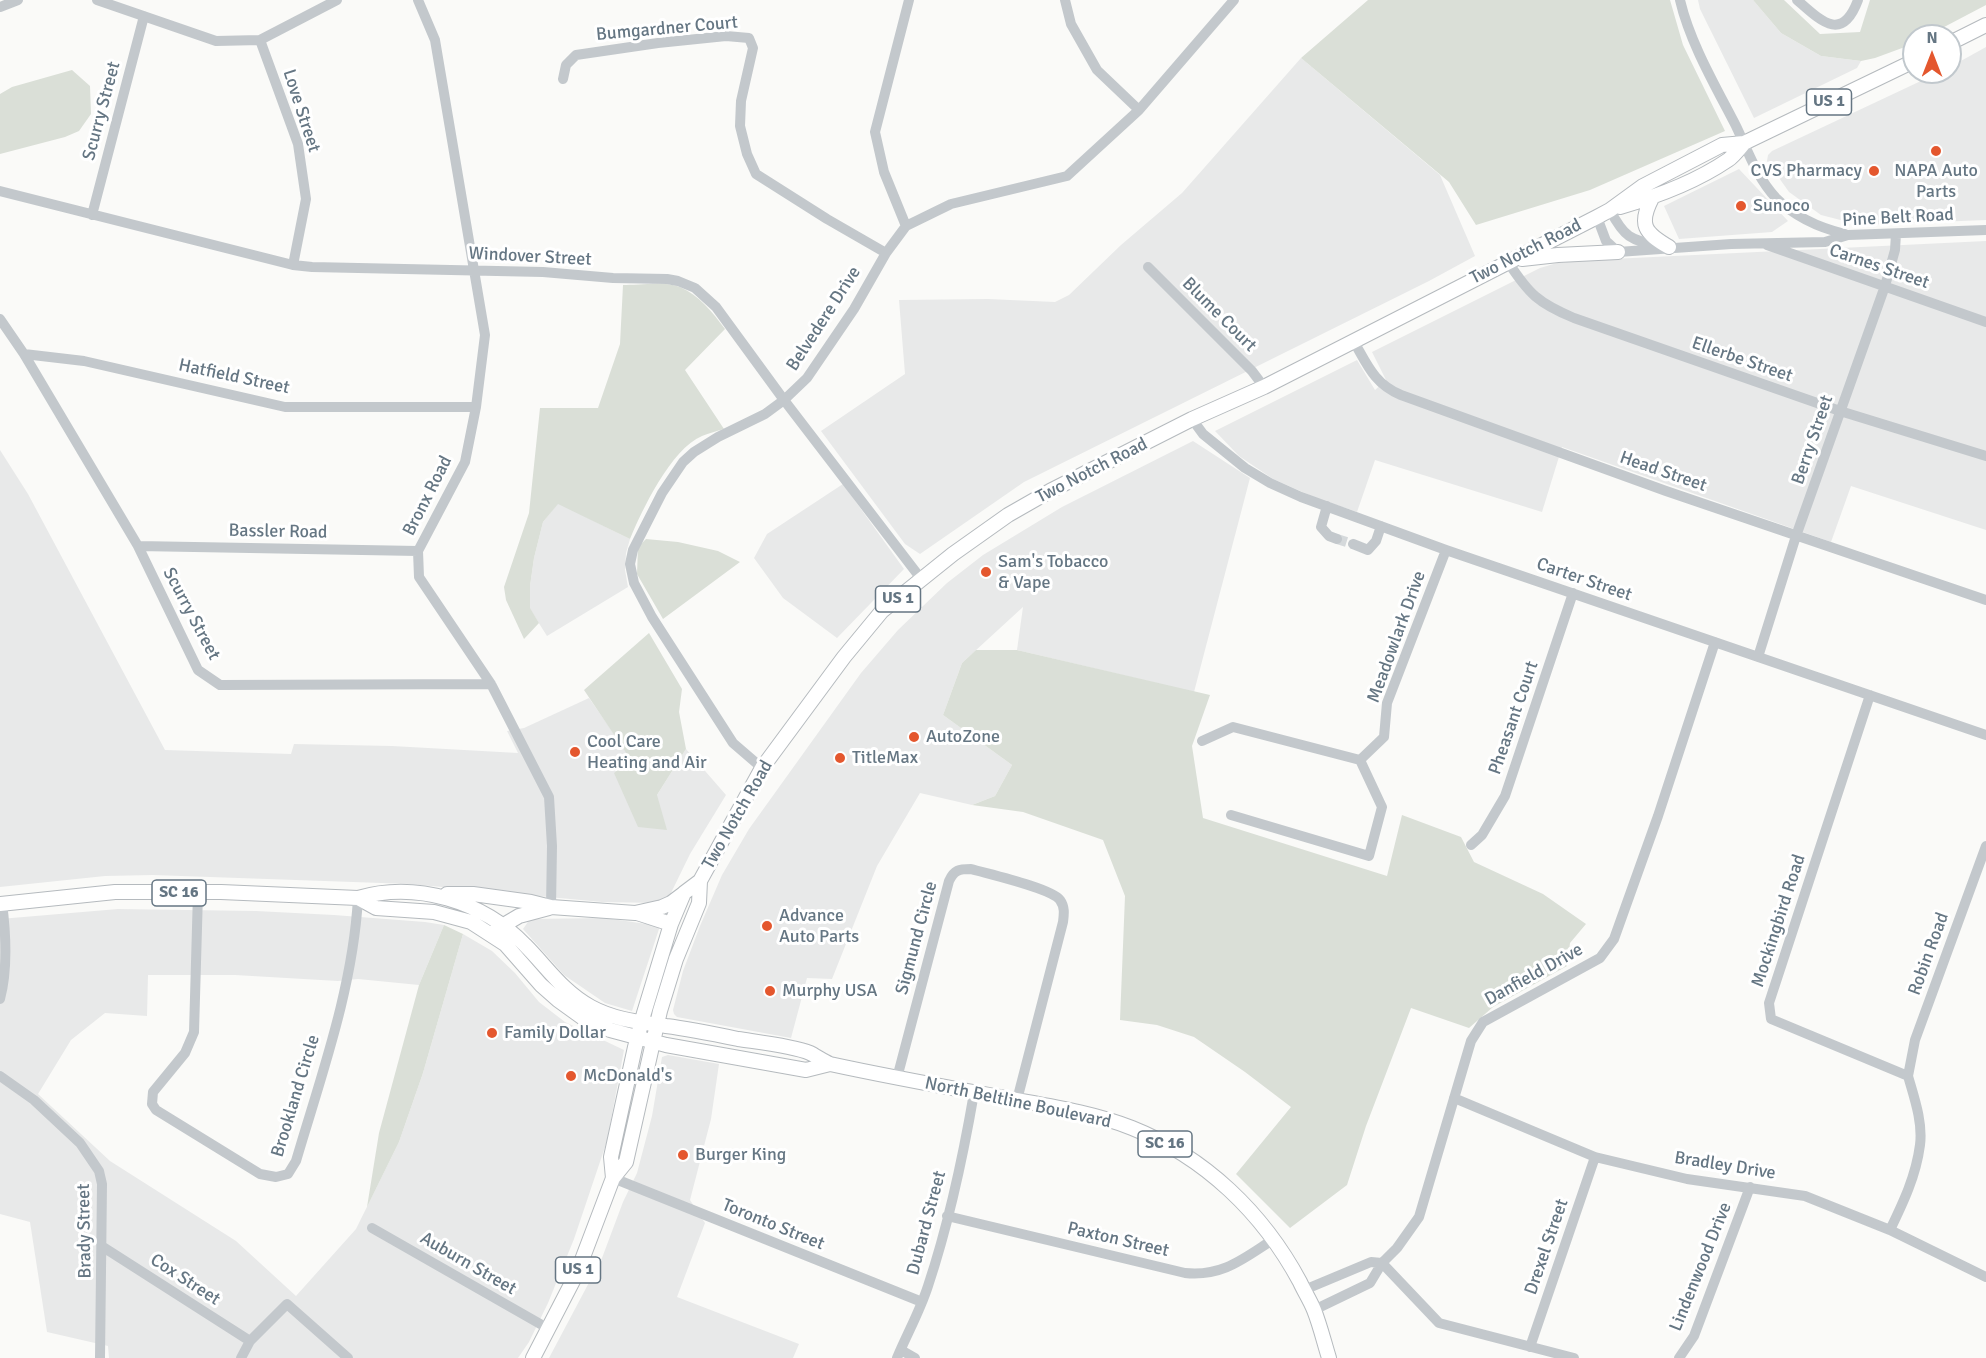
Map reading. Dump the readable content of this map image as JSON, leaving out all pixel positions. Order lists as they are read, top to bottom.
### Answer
{
  "streets": {
    "main road": [
      "US 1",
      "Two Notch Road",
      "SC 16",
      "North Beltline Boulevard"
    ],
    "street": [
      "Bumgardner Court",
      "Scurry Street",
      "Love Street",
      "Pine Belt Road",
      "Windover Street",
      "Carnes Street",
      "Blume Court",
      "Belvedere Drive",
      "Ellerbe Street",
      "Hatfield Street",
      "Berry Street",
      "Head Street",
      "Bronx Road",
      "Bassler Road",
      "Carter Street",
      "Meadowlark Drive",
      "Pheasant Court",
      "Mockingbird Road",
      "Sigmund Circle",
      "Robin Road",
      "Danfield Drive",
      "Brookland Circle",
      "Bradley Drive",
      "Dubard Street",
      "Toronto Street",
      "Brady Street",
      "Paxton Street",
      "Drexel Street",
      "Auburn Street",
      "Lindenwood Drive",
      "Cox Street"
    ]
  },
  "crossings": [
    ["Bumgardner Court", "Belvedere Drive"],
    ["Scurry Street", "Windover Street"],
    ["Scurry Street", "Hatfield Street"],
    ["Scurry Street", "Bronx Road"],
    ["Scurry Street", "Bassler Road"],
    ["Love Street", "Windover Street"],
    ["Pine Belt Road", "Two Notch Road"],
    ["Pine Belt Road", "Carnes Street"],
    ["Pine Belt Road", "Berry Street"],
    ["Two Notch Road", "Windover Street"],
    ["Two Notch Road", "Blume Court"],
    ["Two Notch Road", "Belvedere Drive"],
    ["Two Notch Road", "Ellerbe Street"],
    ["Two Notch Road", "Head Street"],
    ["Two Notch Road", "Carter Street"],
    ["Two Notch Road", "North Beltline Boulevard"],
    ["Two Notch Road", "Toronto Street"],
    ["Two Notch Road", "Auburn Street"],
    ["Windover Street", "Belvedere Drive"],
    ["Windover Street", "Bronx Road"],
    ["Carnes Street", "Berry Street"],
    ["Ellerbe Street", "Berry Street"],
    ["Hatfield Street", "Bronx Road"],
    ["Berry Street", "Head Street"],
    ["Berry Street", "Carter Street"],
    ["Bronx Road", "Bassler Road"],
    ["Carter Street", "Meadowlark Drive"],
    ["Carter Street", "Pheasant Court"],
    ["Carter Street", "Mockingbird Road"],
    ["Carter Street", "Danfield Drive"],
    ["SC 16", "Brookland Circle"],
    ["Mockingbird Road", "Robin Road"],
    ["Sigmund Circle", "North Beltline Boulevard"],
    ["Danfield Drive", "North Beltline Boulevard"],
    ["Danfield Drive", "Bradley Drive"],
    ["North Beltline Boulevard", "Dubard Street"],
    ["North Beltline Boulevard", "Paxton Street"],
    ["Bradley Drive", "Drexel Street"],
    ["Bradley Drive", "Lindenwood Drive"],
    ["Dubard Street", "Toronto Street"],
    ["Dubard Street", "Paxton Street"],
    ["Brady Street", "Cox Street"]
  ],
  "places": [
    "NAPA Auto Parts",
    "CVS Pharmacy",
    "Sunoco",
    "Sam's Tobacco & Vape",
    "AutoZone",
    "Cool Care Heating and Air",
    "TitleMax",
    "Advance Auto Parts",
    "Murphy USA",
    "Family Dollar",
    "McDonald's",
    "Burger King"
  ],
  "north": "top"
}
